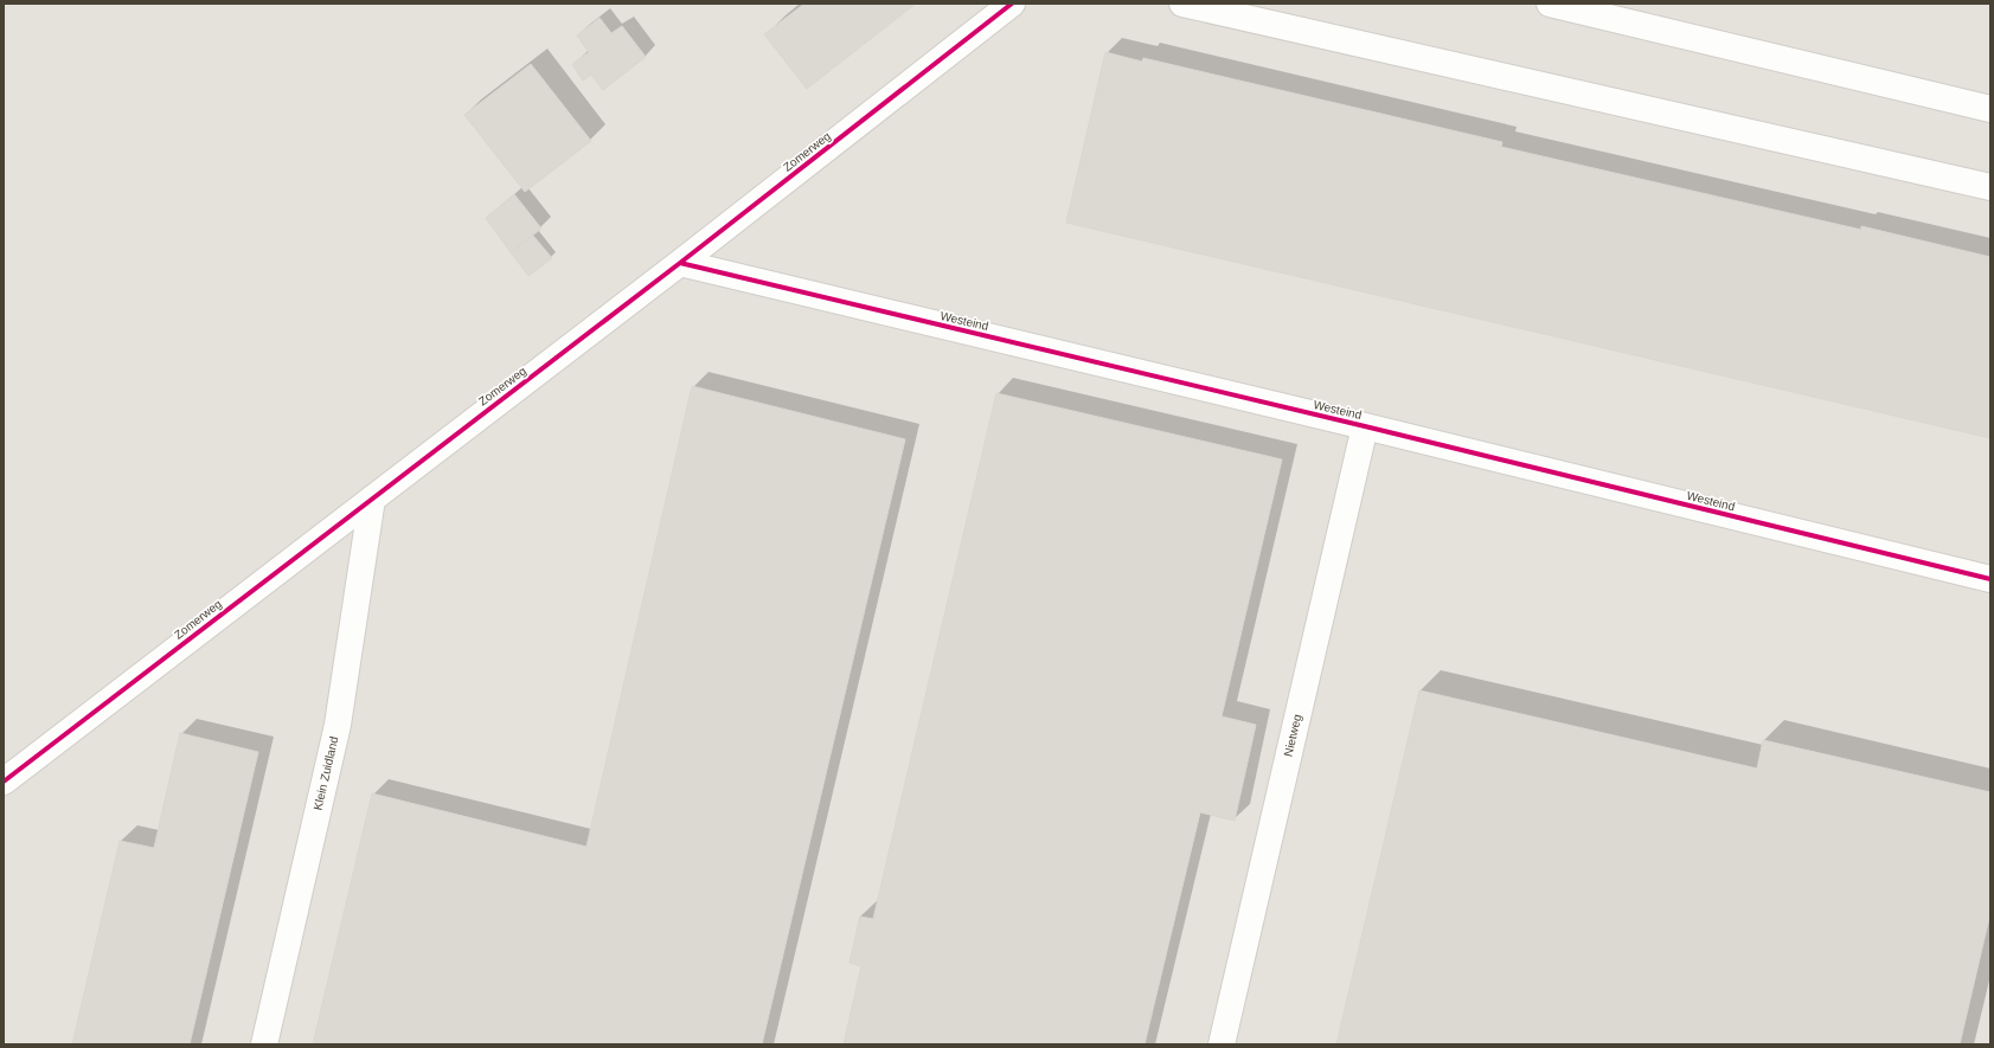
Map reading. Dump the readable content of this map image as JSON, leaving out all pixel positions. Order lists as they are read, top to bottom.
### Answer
{
  "streets": {
    "street": [
      "Zomerweg",
      "Westeind",
      "Nietweg",
      "Klein Zuidland"
    ]
  },
  "crossings": [
    ["Zomerweg", "Westeind"],
    ["Zomerweg", "Klein Zuidland"],
    ["Westeind", "Nietweg"]
  ]
}
